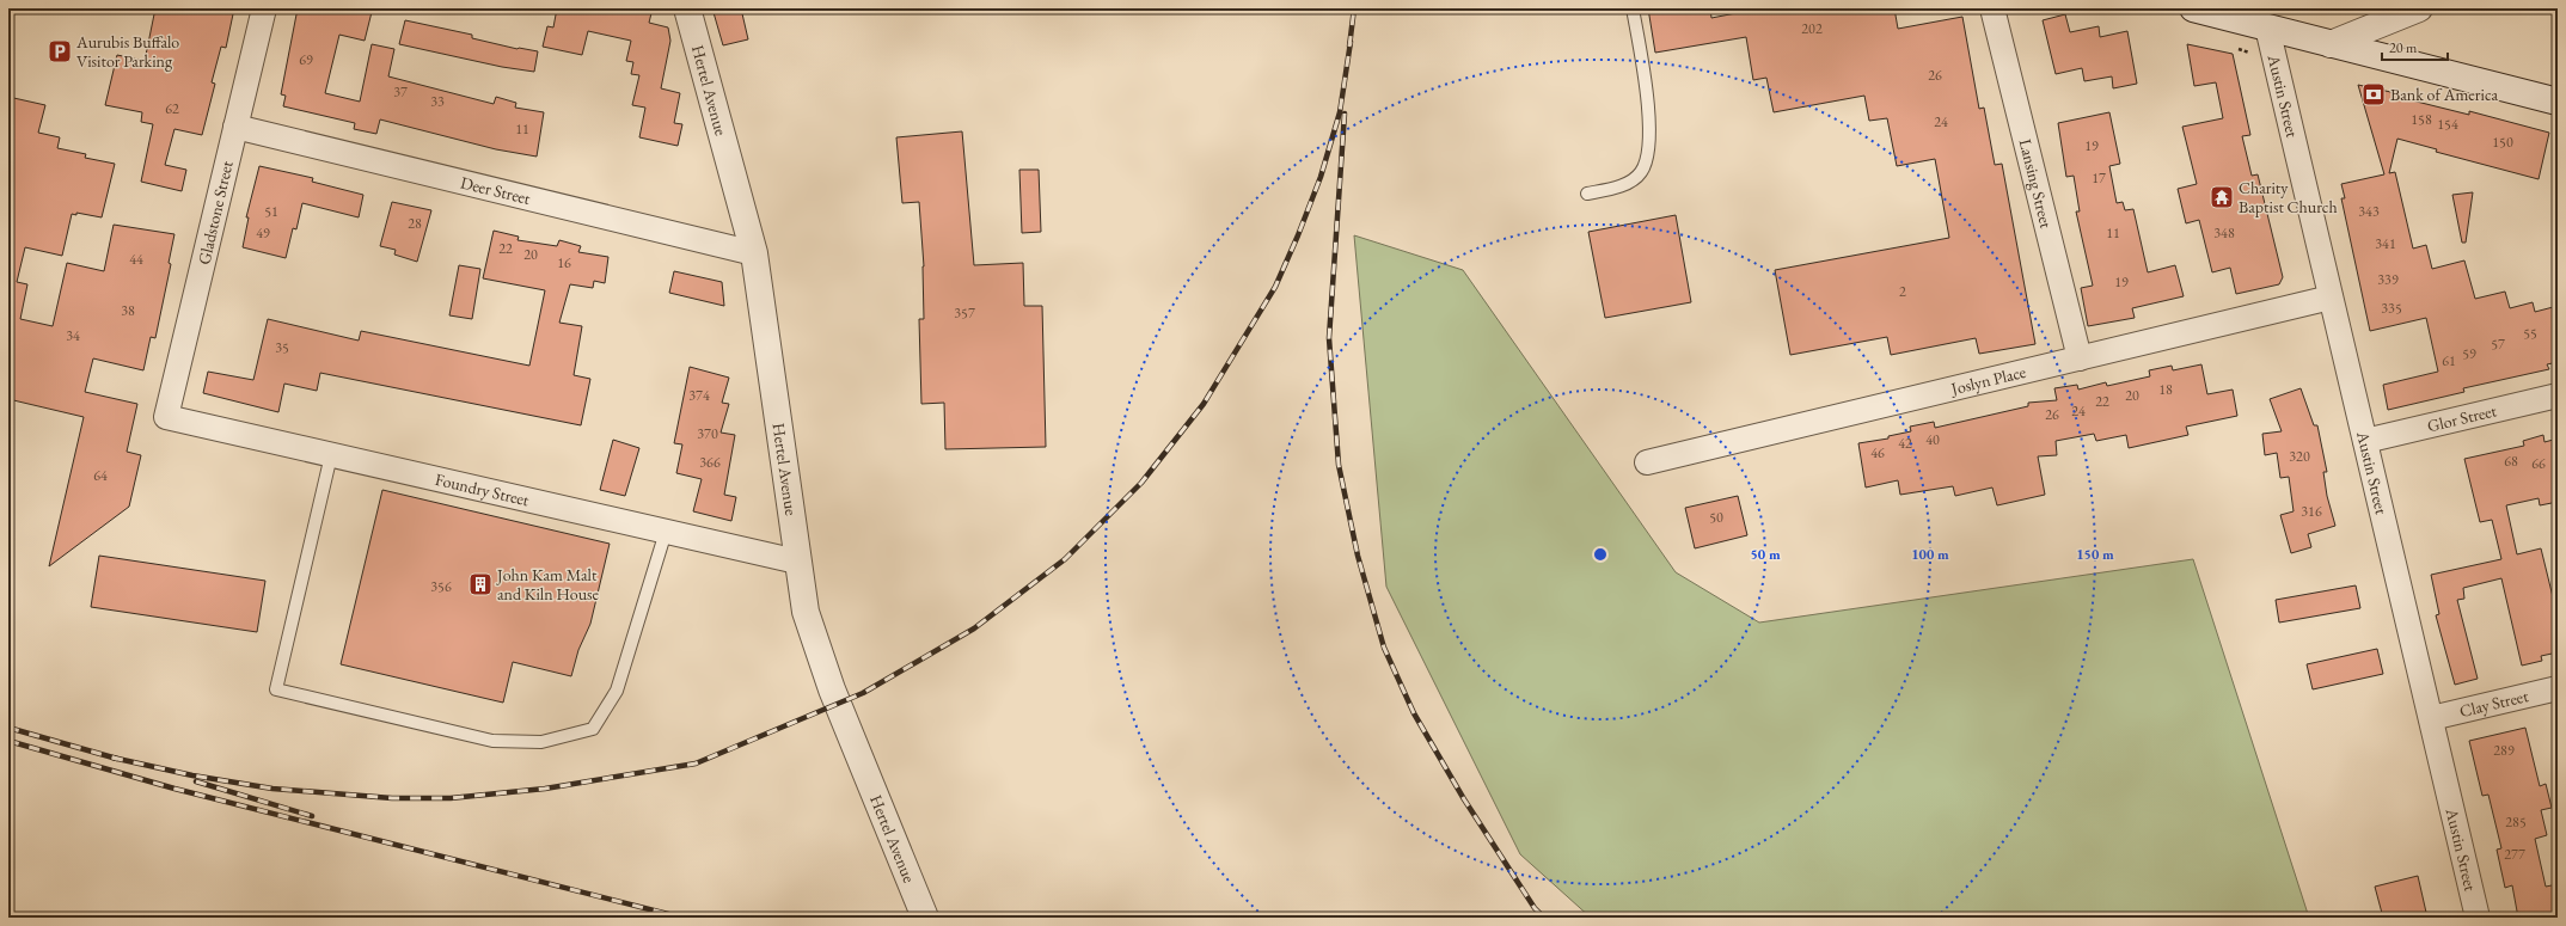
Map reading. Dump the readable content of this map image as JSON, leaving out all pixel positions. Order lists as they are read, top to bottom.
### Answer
{
  "streets": {
    "street": [
      "Hertel Avenue",
      "Austin Street",
      "Lansing Street",
      "Deer Street",
      "Gladstone Street",
      "Joslyn Place",
      "Glor Street",
      "Foundry Street",
      "Clay Street"
    ]
  },
  "crossings": [
    ["Hertel Avenue", "Deer Street"],
    ["Hertel Avenue", "Foundry Street"],
    ["Austin Street", "Joslyn Place"],
    ["Austin Street", "Glor Street"],
    ["Austin Street", "Clay Street"],
    ["Lansing Street", "Joslyn Place"],
    ["Deer Street", "Gladstone Street"],
    ["Gladstone Street", "Foundry Street"]
  ],
  "places": {
    "parking": ["Aurubis Buffalo Visitor Parking"],
    "bank": ["Bank of America"],
    "temple": ["Charity Baptist Church"],
    "building": ["John Kam Malt and Kiln House"]
  },
  "house_numbers": [
    "202",
    "69",
    "26",
    "37",
    "33",
    "62",
    "158",
    "24",
    "154",
    "11",
    "150",
    "19",
    "17",
    "51",
    "343",
    "28",
    "49",
    "11",
    "348",
    "341",
    "22",
    "20",
    "44",
    "16",
    "339",
    "19",
    "2",
    "335",
    "38",
    "357",
    "55",
    "34",
    "57",
    "35",
    "59",
    "61",
    "18",
    "374",
    "20",
    "22",
    "24",
    "26",
    "370",
    "40",
    "42",
    "46",
    "320",
    "68",
    "366",
    "66",
    "64",
    "316",
    "50",
    "356",
    "289",
    "285",
    "277"
  ],
  "scale_bar": "20 m",
  "rings": ["50 m", "100 m", "150 m"]
}
